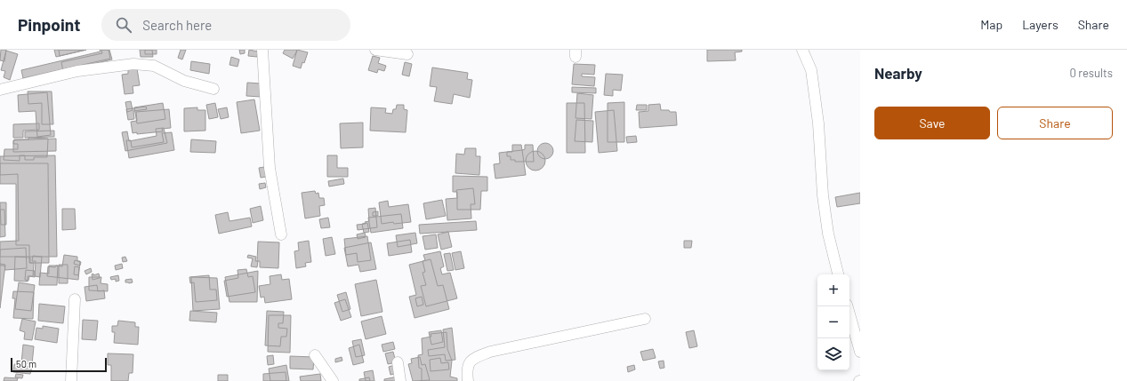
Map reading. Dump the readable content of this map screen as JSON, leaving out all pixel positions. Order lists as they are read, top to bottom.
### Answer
{
  "scale_bar": "50 m",
  "page": {
    "header": "Pinpoint",
    "search": "Search here",
    "nav": ["Map", "Layers", "Share"],
    "heading": ["Nearby", "0 results"],
    "buttons": ["Save", "Share"],
    "map_buttons": ["+", "−"],
    "scale": "50 m"
  }
}
